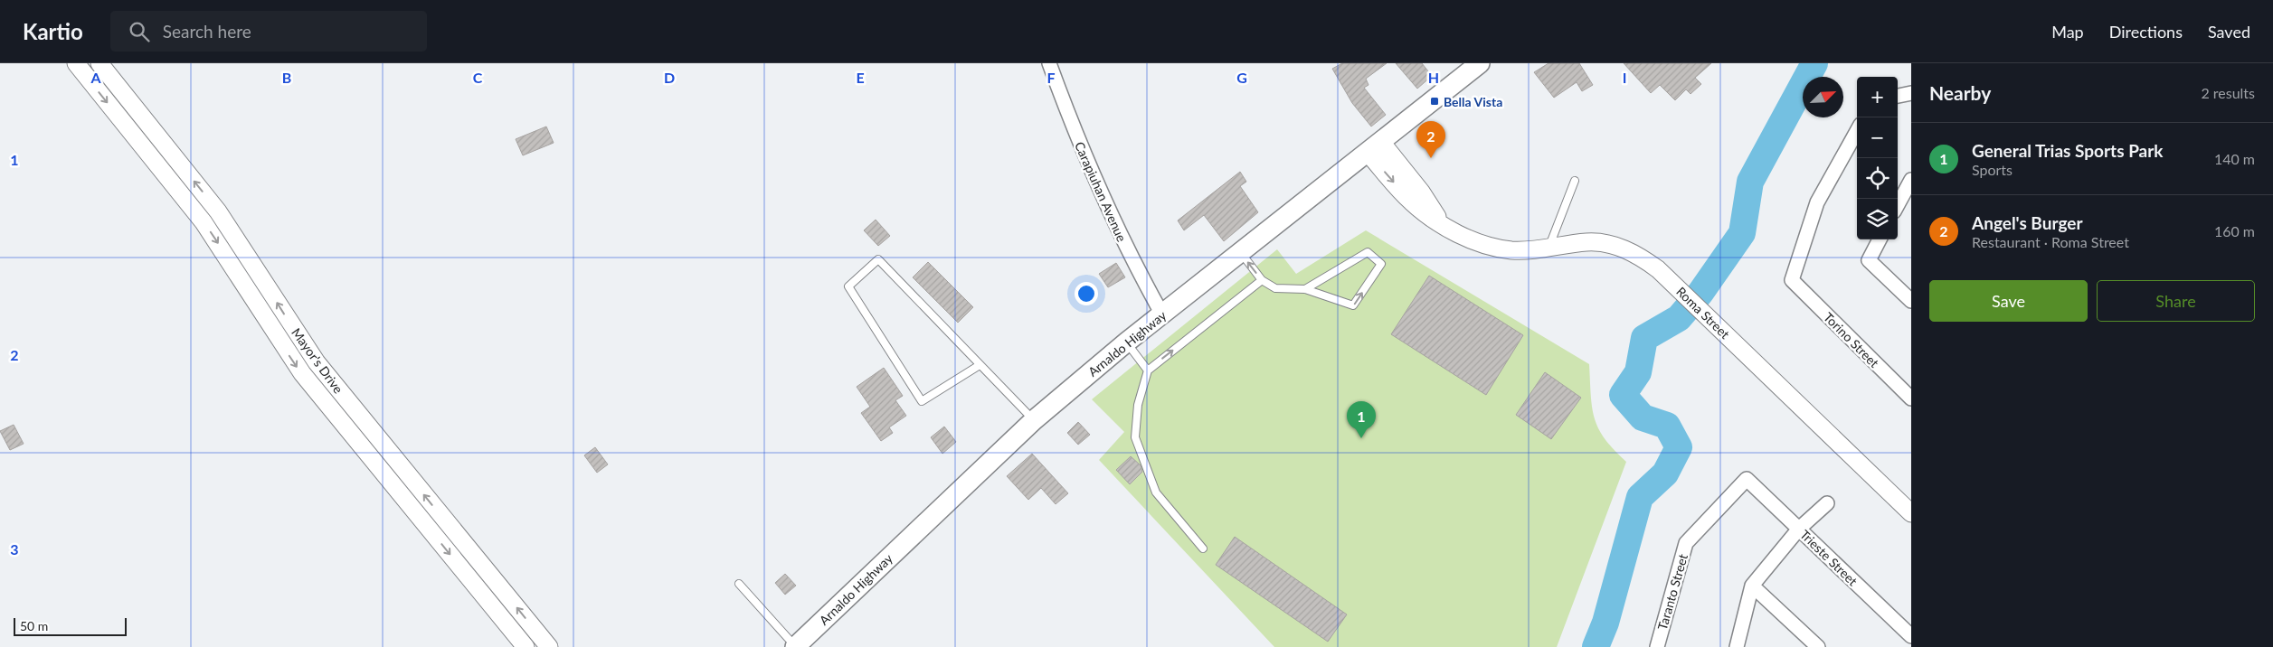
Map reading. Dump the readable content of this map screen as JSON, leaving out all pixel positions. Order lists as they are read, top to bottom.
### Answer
{
  "streets": {
    "main road": ["Arnaldo Highway"],
    "street": [
      "Carapiuhan Avenue",
      "Roma Street",
      "Torino Street",
      "Mayor's Drive",
      "Trieste Street",
      "Taranto Street"
    ]
  },
  "crossings": [
    ["Carapiuhan Avenue", "Arnaldo Highway"],
    ["Roma Street", "Arnaldo Highway"],
    ["Trieste Street", "Taranto Street"]
  ],
  "places": {
    "transit": ["Bella Vista"]
  },
  "scale_bar": "50 m",
  "north": "top right",
  "page": {
    "header": "Kartio",
    "search": "Search here",
    "nav": ["Map", "Directions", "Saved"],
    "heading": ["Nearby", "2 results"],
    "map_buttons": ["+", "−"],
    "pins": ["2", "1"],
    "list": [
      {
        "mark": "1",
        "name": "General Trias Sports Park",
        "note": "Sports",
        "value": "140 m"
      },
      {
        "mark": "2",
        "name": "Angel's Burger",
        "note": "Restaurant · Roma Street",
        "value": "160 m"
      }
    ],
    "buttons": ["Save", "Share"],
    "scale": "50 m"
  },
  "grid": {
    "columns": [
      "A",
      "B",
      "C",
      "D",
      "E",
      "F",
      "G",
      "H",
      "I"
    ],
    "rows": ["1", "2", "3"]
  }
}
